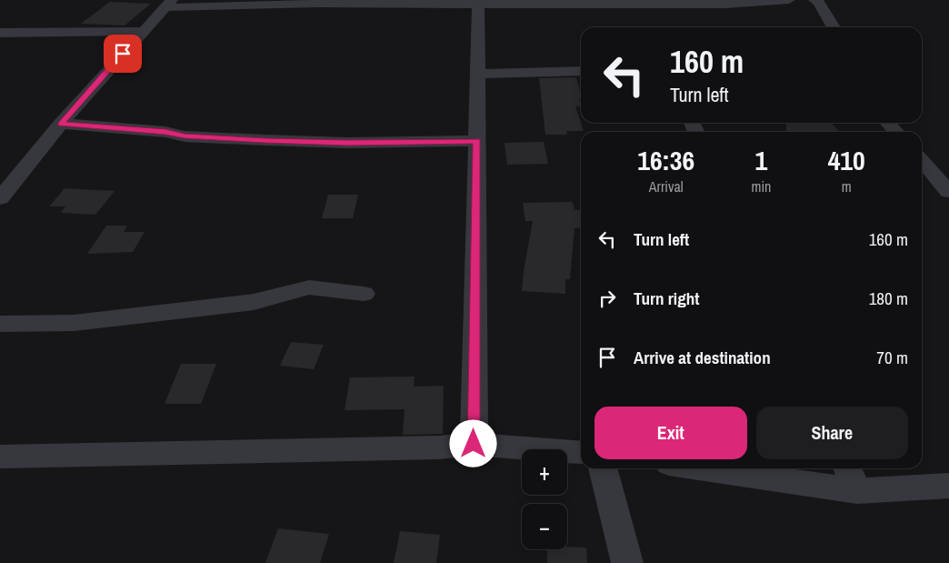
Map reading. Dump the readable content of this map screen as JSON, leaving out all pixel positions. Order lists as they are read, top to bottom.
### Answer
{
  "page": {
    "turn": ["160 m", "Turn left"],
    "eta": [
      "16:36",
      "Arrival",
      "1",
      "min",
      "410",
      "m"
    ],
    "list": [
      {
        "name": "Turn left",
        "value": "160 m"
      },
      {
        "name": "Turn right",
        "value": "180 m"
      },
      {
        "name": "Arrive at destination",
        "value": "70 m"
      }
    ],
    "buttons": ["Exit", "Share"],
    "map_buttons": ["+", "−"]
  }
}
